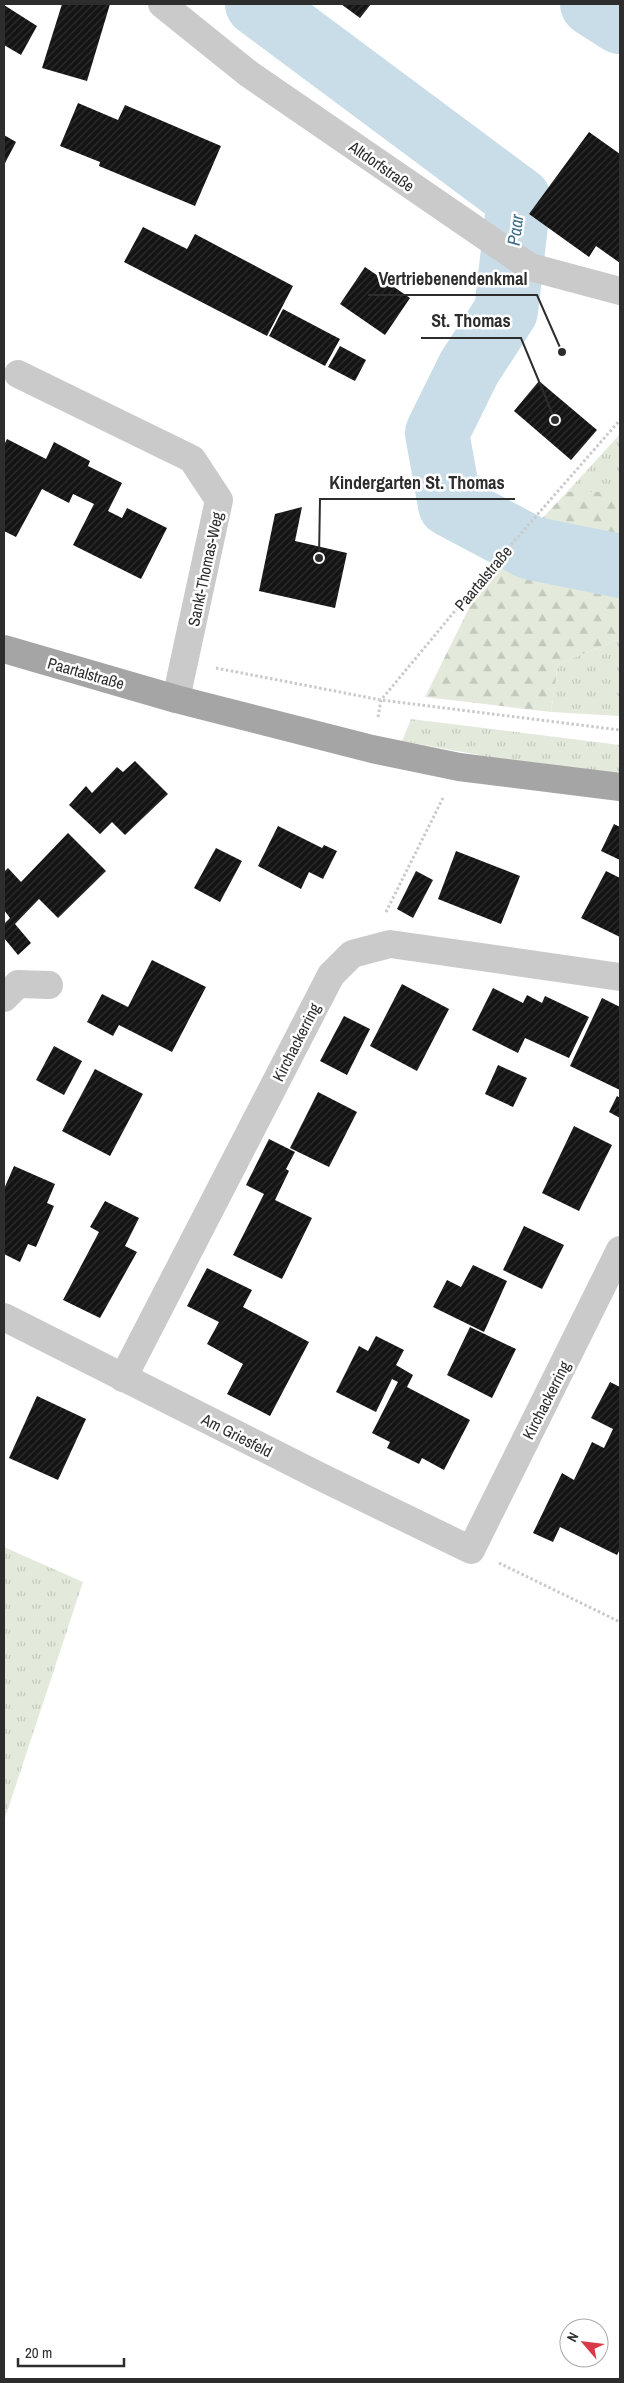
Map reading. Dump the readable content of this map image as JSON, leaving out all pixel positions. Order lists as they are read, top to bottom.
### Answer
{
  "streets": {
    "main road": ["Paartalstraße"],
    "street": [
      "Altdorfstraße",
      "Sankt-Thomas-Weg",
      "Kirchackerring",
      "Am Griesfeld"
    ]
  },
  "crossings": [
    ["Sankt-Thomas-Weg", "Paartalstraße"],
    ["Kirchackerring", "Am Griesfeld"]
  ],
  "water": ["Paar"],
  "places": ["Vertriebenendenkmal", "St. Thomas", "Kindergarten St. Thomas"],
  "scale_bar": "20 m",
  "north": "top left"
}
